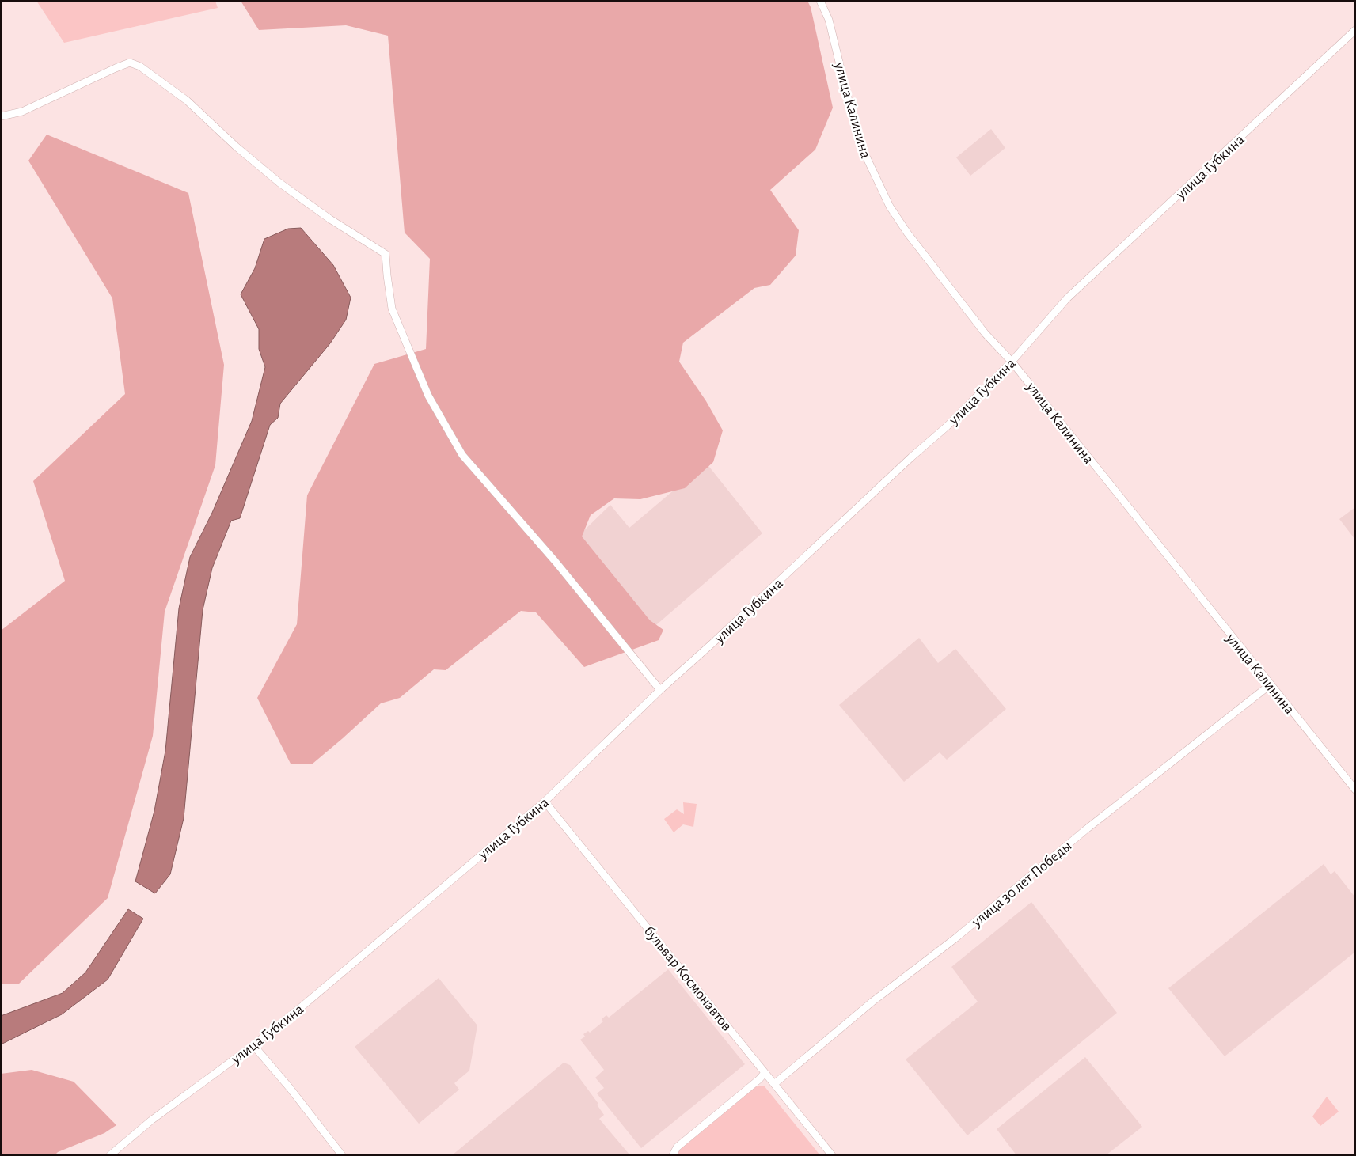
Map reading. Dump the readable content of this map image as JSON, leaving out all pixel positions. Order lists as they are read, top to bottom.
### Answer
{
  "streets": {
    "street": [
      "улица Калинина",
      "улица Губкина",
      "улица 30 лет Победы",
      "бульвар Космонавтов"
    ]
  },
  "crossings": [
    ["улица Калинина", "улица Губкина"],
    ["улица Калинина", "улица 30 лет Победы"],
    ["улица Губкина", "бульвар Космонавтов"],
    ["улица 30 лет Победы", "бульвар Космонавтов"]
  ]
}
